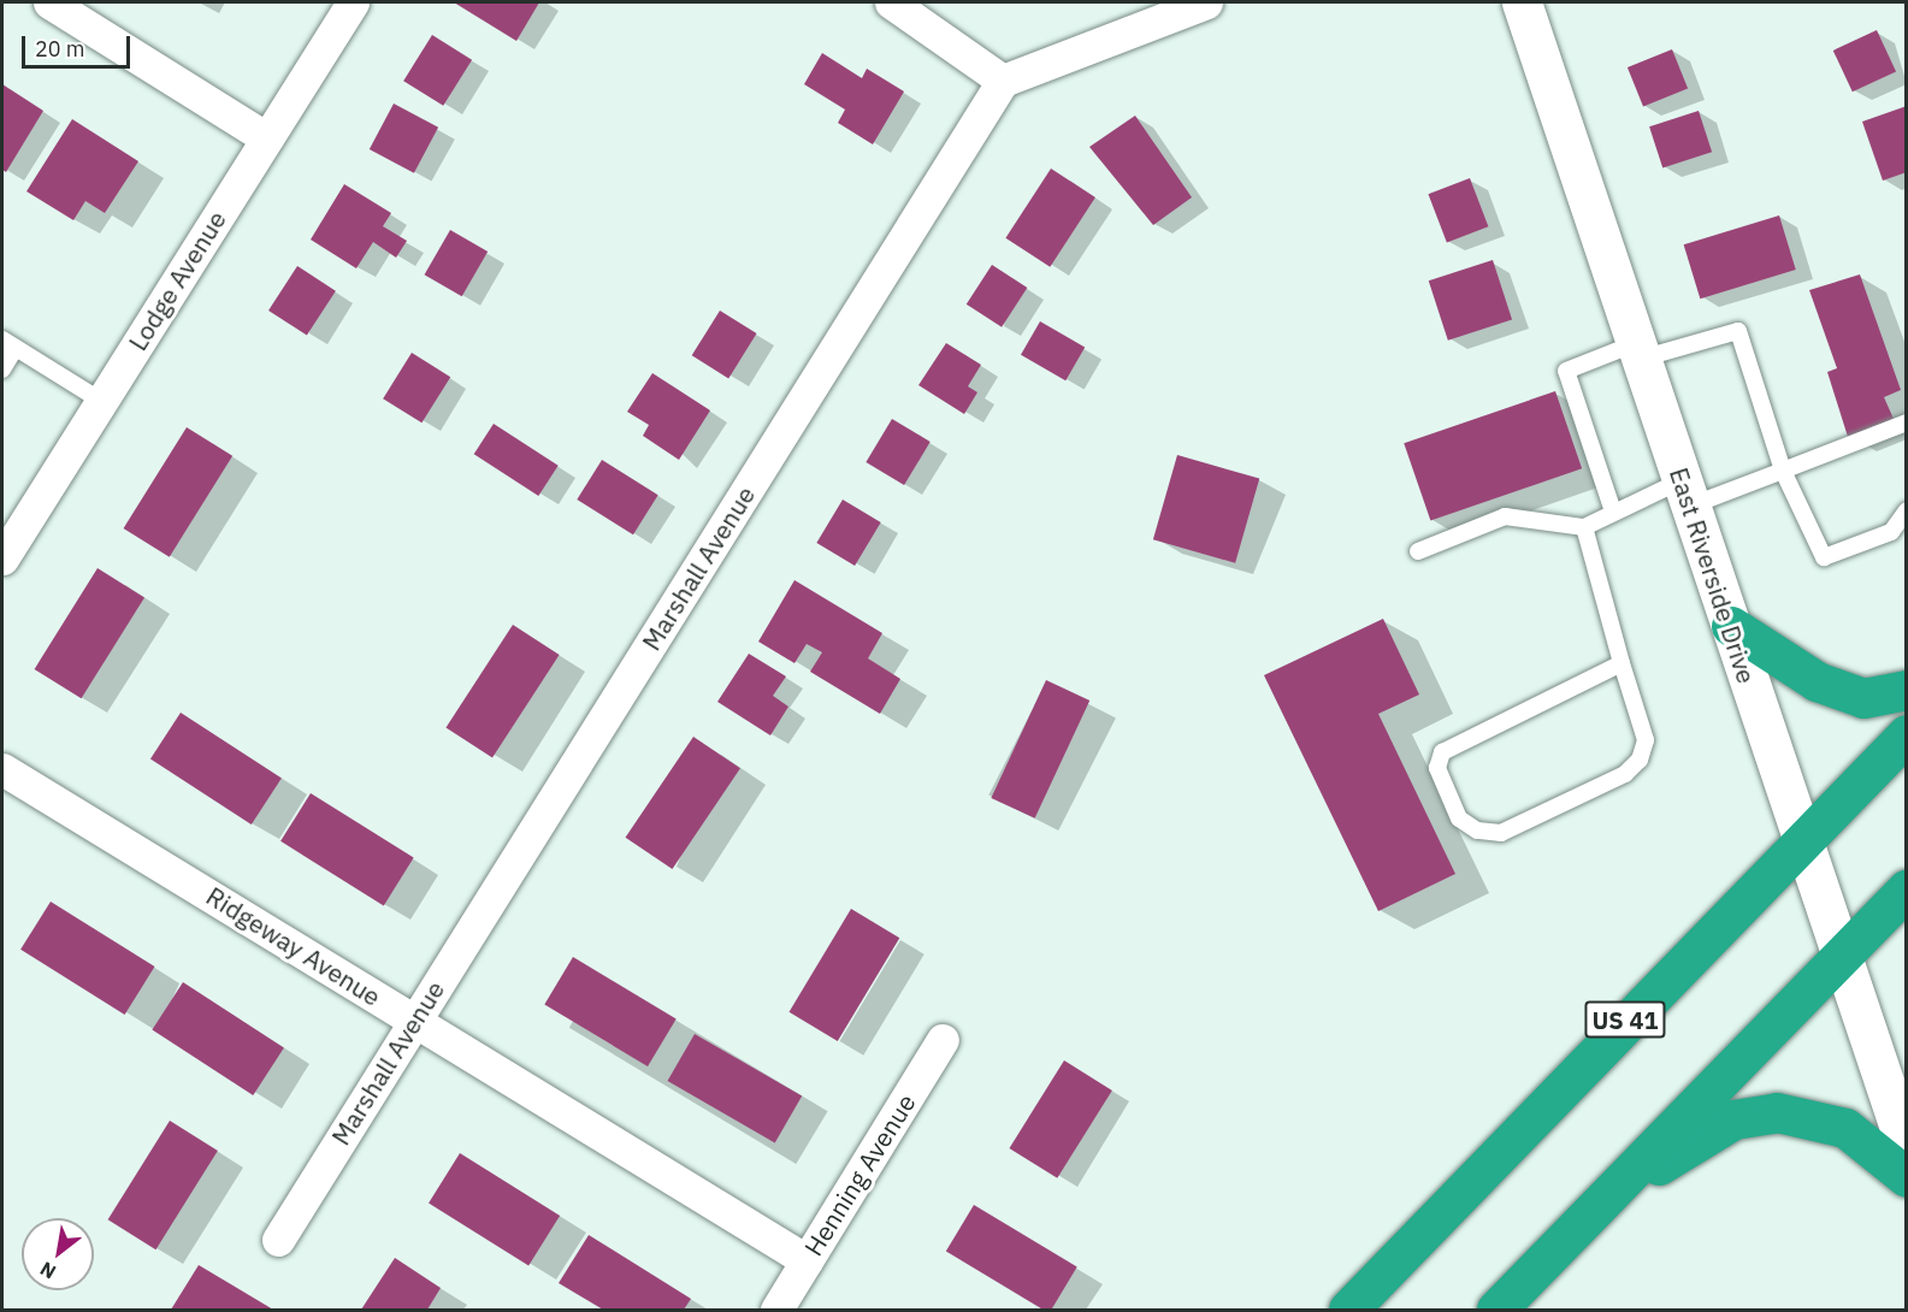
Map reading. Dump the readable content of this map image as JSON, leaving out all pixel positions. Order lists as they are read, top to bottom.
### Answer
{
  "streets": {
    "highway": ["US 41"],
    "street": [
      "Lodge Avenue",
      "Marshall Avenue",
      "East Riverside Drive",
      "Ridgeway Avenue",
      "Henning Avenue"
    ]
  },
  "crossings": [
    ["Marshall Avenue", "Ridgeway Avenue"],
    ["East Riverside Drive", "US 41"],
    ["Ridgeway Avenue", "Henning Avenue"]
  ],
  "scale_bar": "20 m",
  "north": "bottom left"
}
